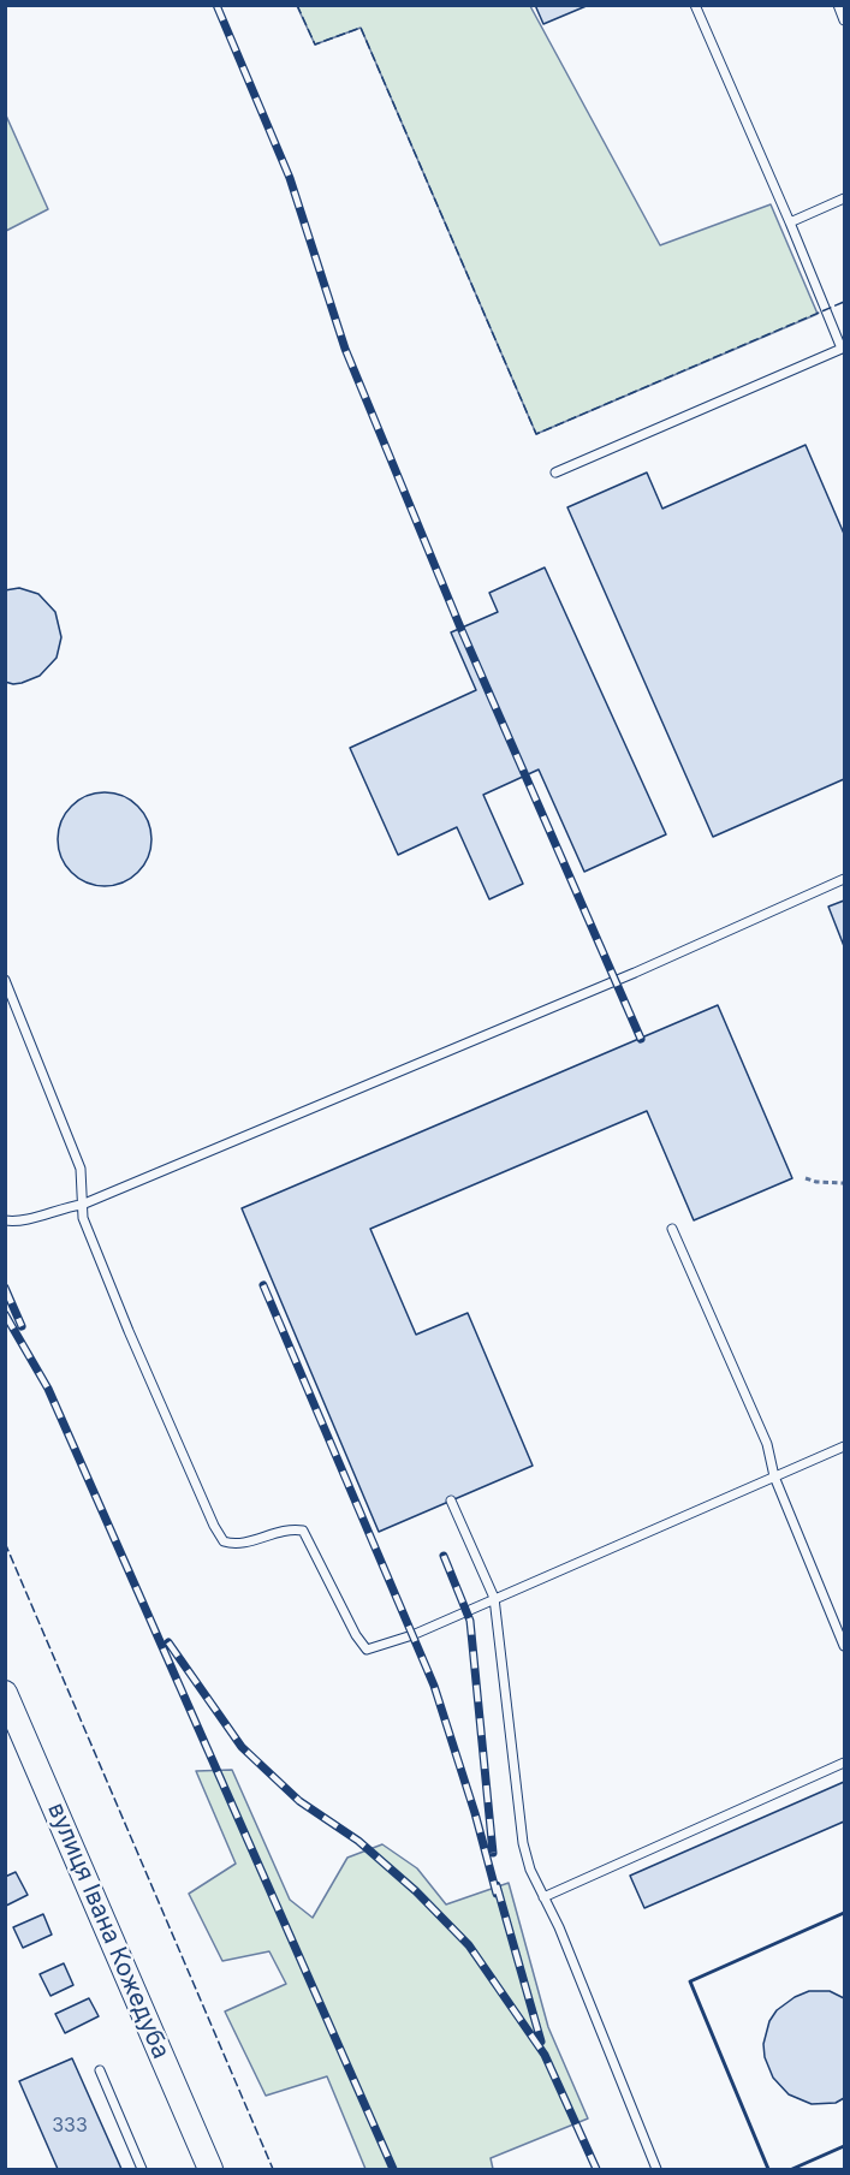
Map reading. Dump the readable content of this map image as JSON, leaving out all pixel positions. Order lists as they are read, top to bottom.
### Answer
{
  "streets": {
    "street": ["вулиця Івана Кожедуба"]
  },
  "house_numbers": ["333"]
}
